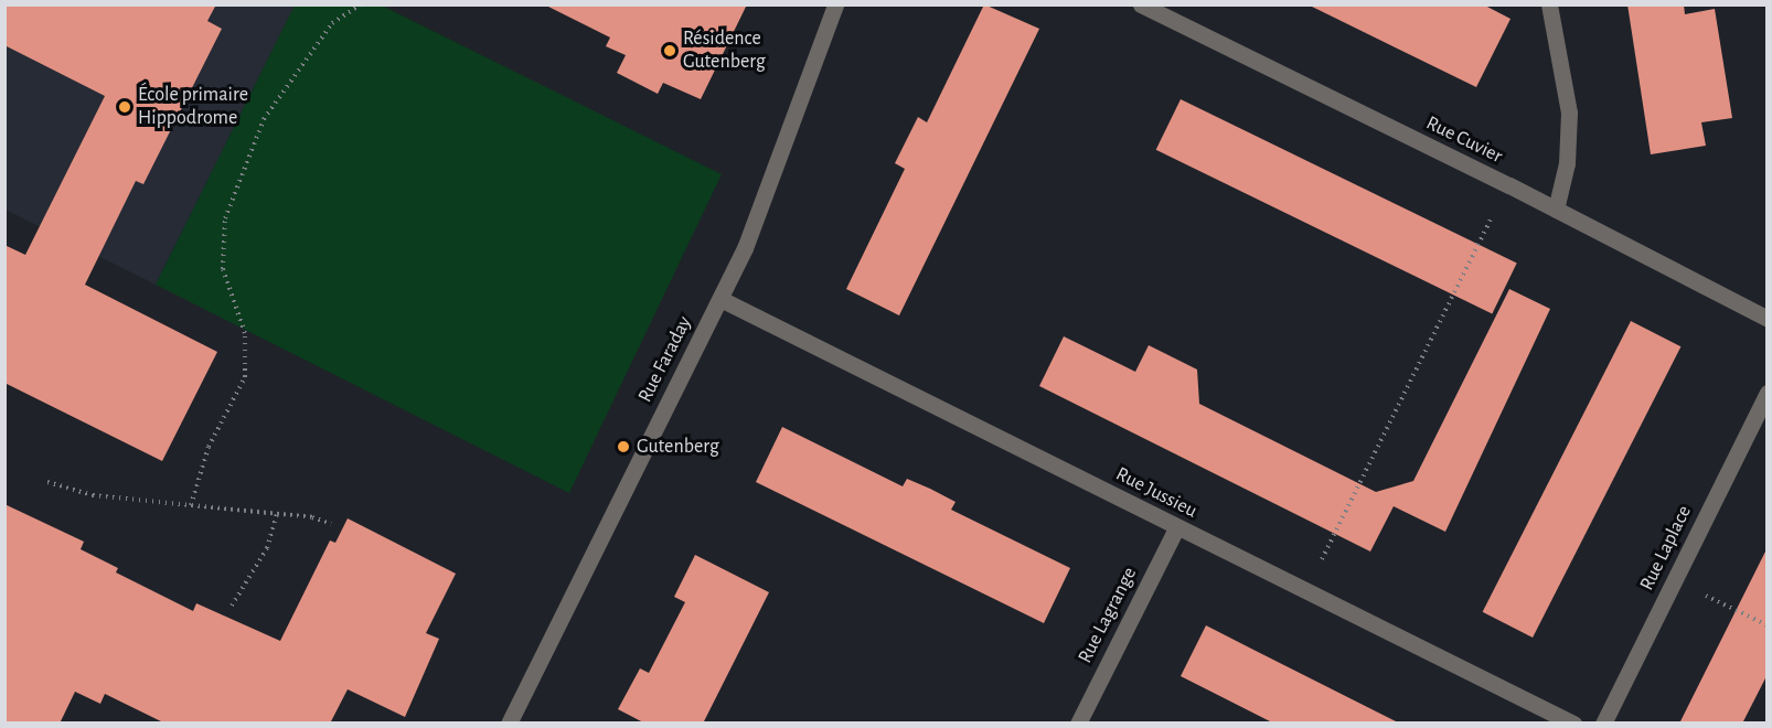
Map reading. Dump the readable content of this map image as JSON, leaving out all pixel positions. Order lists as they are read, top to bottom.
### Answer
{
  "streets": {
    "street": [
      "Rue Cuvier",
      "Rue Faraday",
      "Rue Jussieu",
      "Rue Laplace",
      "Rue Lagrange"
    ]
  },
  "crossings": [
    ["Rue Faraday", "Rue Jussieu"],
    ["Rue Jussieu", "Rue Lagrange"]
  ],
  "places": ["Résidence Gutenberg", "École primaire Hippodrome", "Gutenberg"]
}
